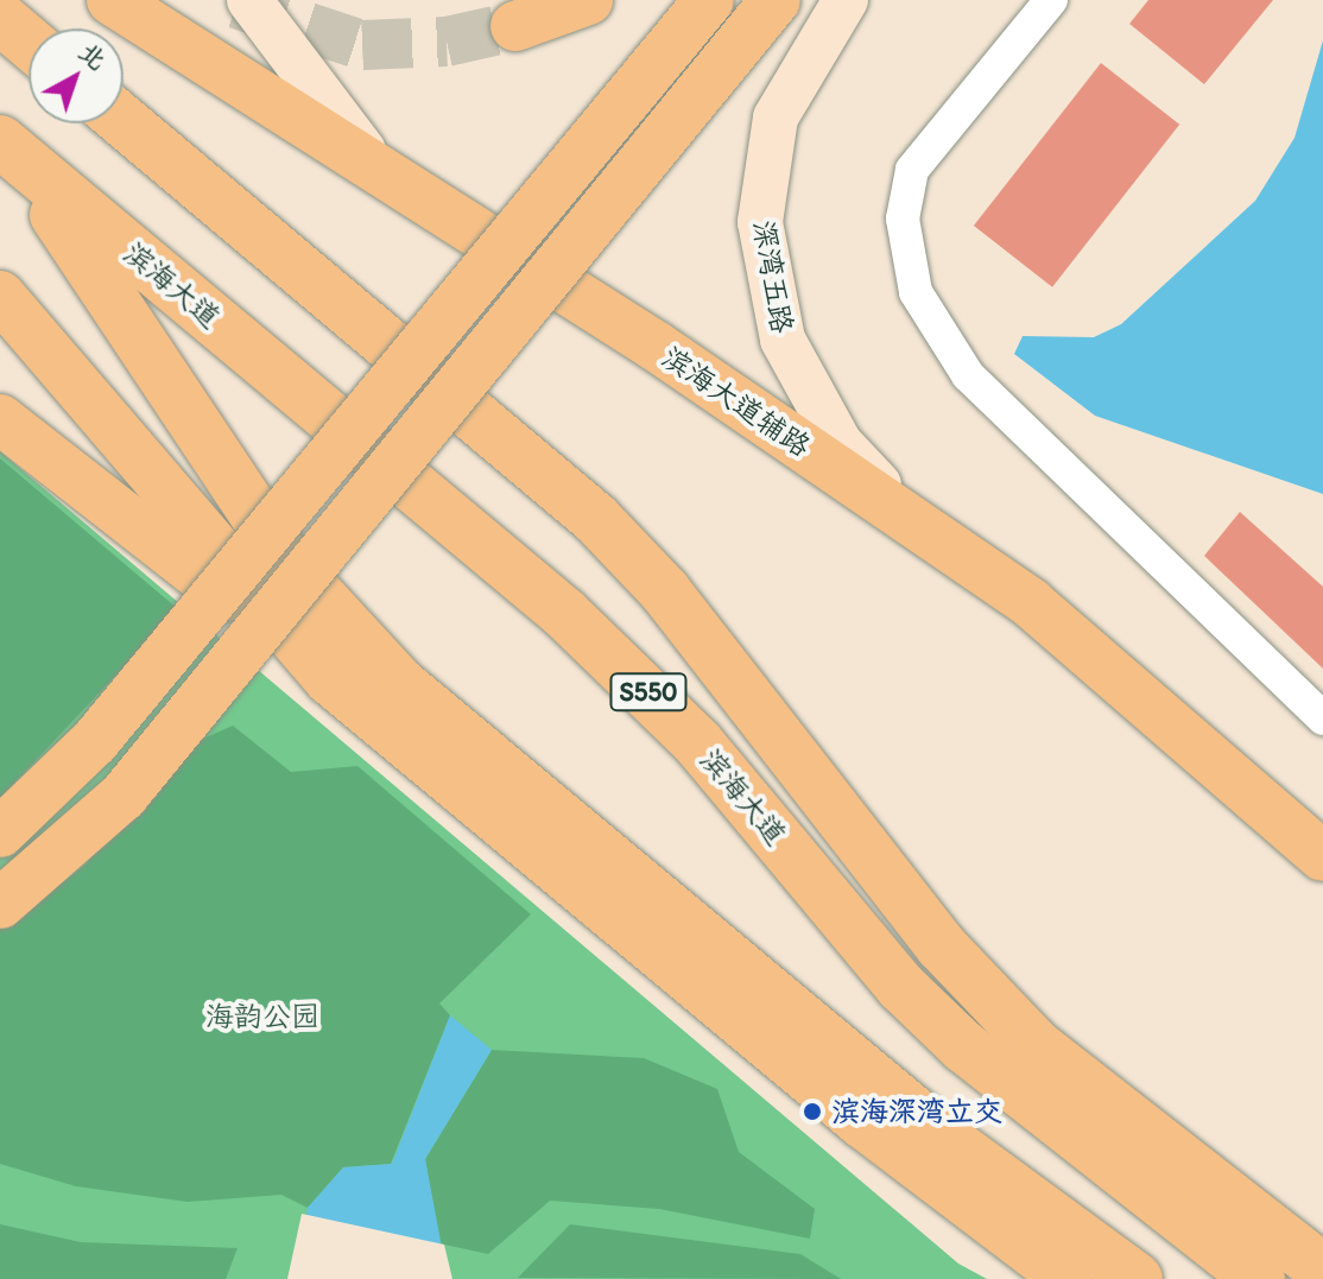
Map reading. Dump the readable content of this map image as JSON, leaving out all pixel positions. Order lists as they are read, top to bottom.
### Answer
{
  "streets": {
    "highway": ["滨海大道", "S550"],
    "main road": ["滨海大道辅路"],
    "street": ["深湾五路"]
  },
  "crossings": [
    ["深湾五路", "滨海大道辅路"]
  ],
  "parks": ["海韵公园"],
  "places": ["滨海深湾立交"],
  "north": "top right"
}
